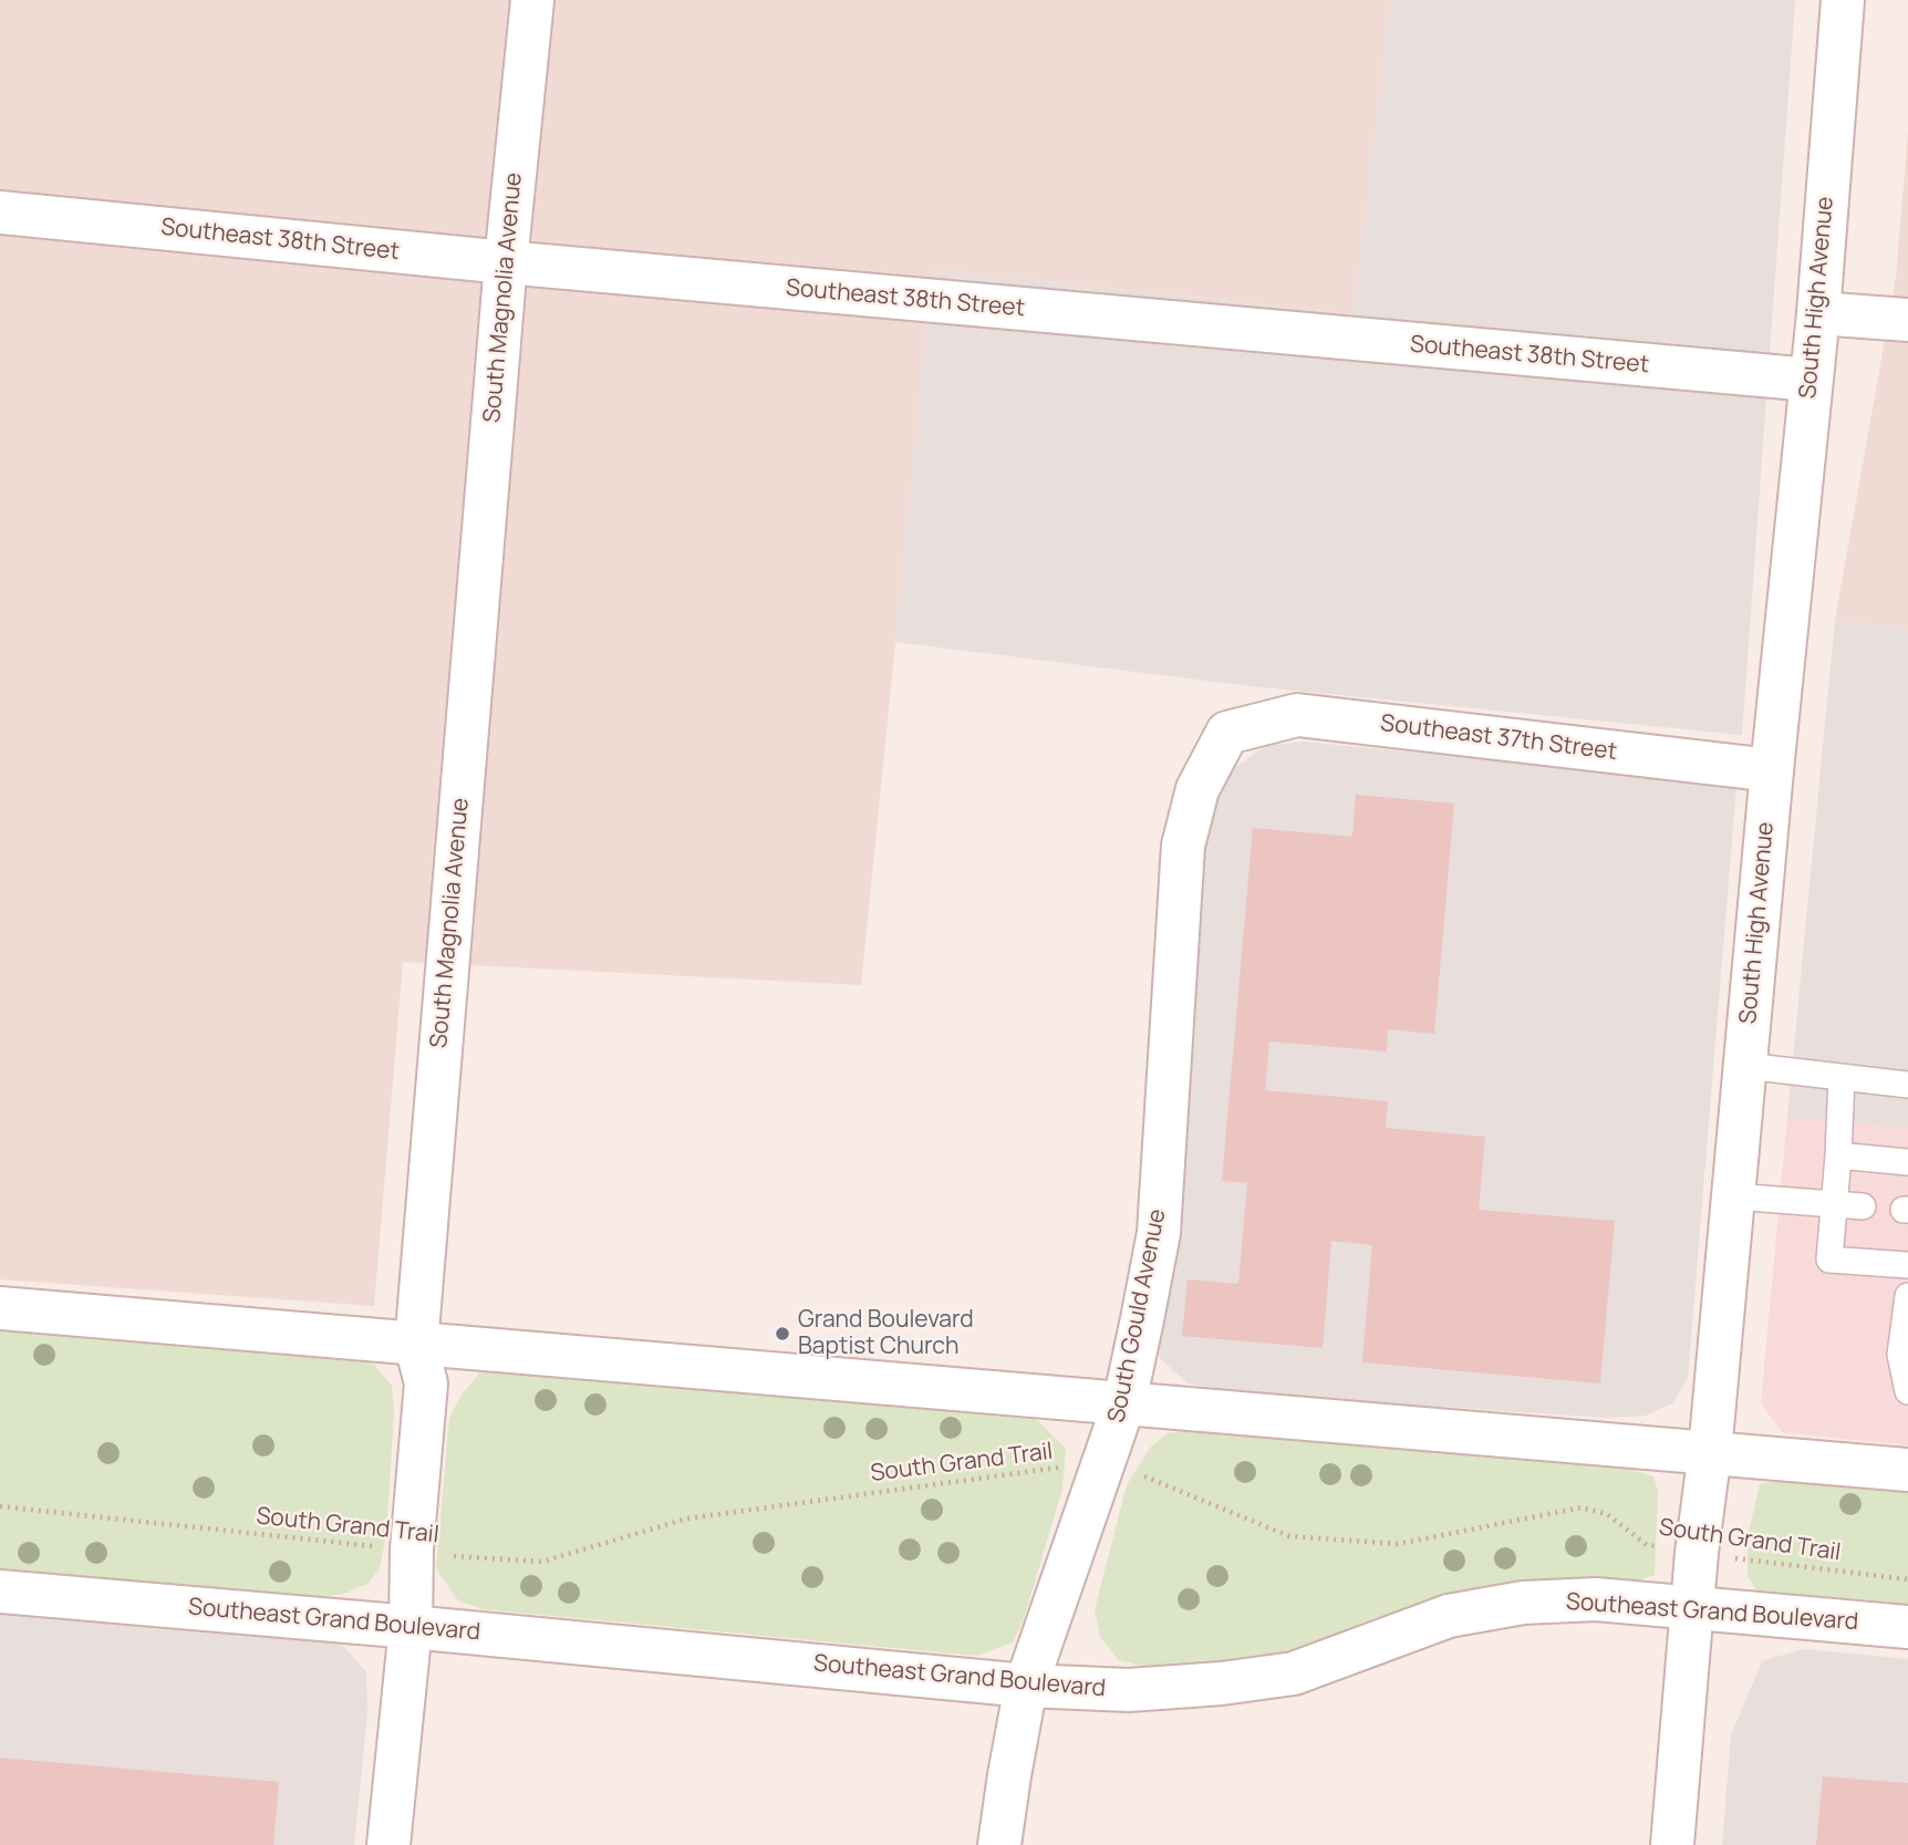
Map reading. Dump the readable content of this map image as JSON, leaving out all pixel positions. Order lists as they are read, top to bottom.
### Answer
{
  "streets": {
    "street": [
      "Southeast 38th Street",
      "South Magnolia Avenue",
      "South High Avenue",
      "Southeast 37th Street",
      "South Gould Avenue",
      "Southeast Grand Boulevard"
    ],
    "path": ["South Grand Trail"]
  },
  "crossings": [
    ["Southeast 38th Street", "South Magnolia Avenue"],
    ["Southeast 38th Street", "South High Avenue"],
    ["South Magnolia Avenue", "South Grand Trail"],
    ["South Magnolia Avenue", "Southeast Grand Boulevard"],
    ["South High Avenue", "Southeast 37th Street"],
    ["South High Avenue", "South Grand Trail"],
    ["South High Avenue", "Southeast Grand Boulevard"],
    ["Southeast 37th Street", "South Gould Avenue"],
    ["South Gould Avenue", "South Grand Trail"],
    ["South Gould Avenue", "Southeast Grand Boulevard"]
  ],
  "places": ["Grand Boulevard Baptist Church"]
}
